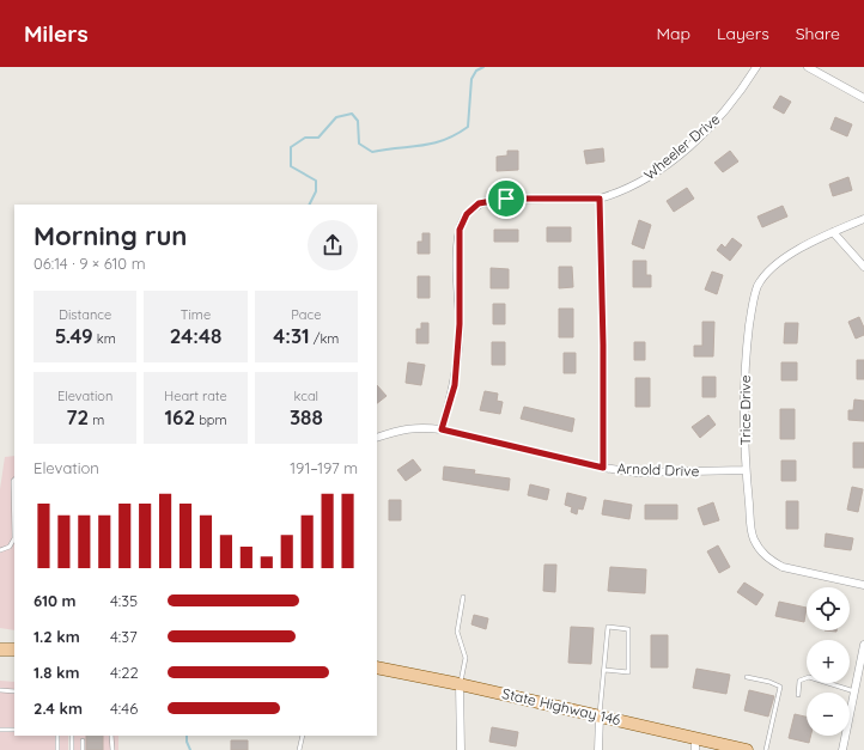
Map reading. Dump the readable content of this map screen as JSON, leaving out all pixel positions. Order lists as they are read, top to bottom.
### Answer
{
  "streets": {
    "main road": ["State Highway 146"],
    "street": ["Wheeler Drive", "Trice Drive", "Arnold Drive"]
  },
  "crossings": [
    ["Wheeler Drive", "Arnold Drive"],
    ["Trice Drive", "Arnold Drive"]
  ],
  "page": {
    "header": "Milers",
    "nav": ["Map", "Layers", "Share"],
    "heading": ["Morning run", "06:14 · 9 × 610 m"],
    "stats": [
      ["Distance", "5.49 km"],
      ["Time", "24:48"],
      ["Pace", "4:31 /km"],
      ["Elevation", "72 m"],
      ["Heart rate", "162 bpm"],
      ["kcal", "388"]
    ],
    "chart": ["Elevation", "191–197 m"],
    "list": [
      {
        "name": "610 m",
        "note": "4:35"
      },
      {
        "name": "1.2 km",
        "note": "4:37"
      },
      {
        "name": "1.8 km",
        "note": "4:22"
      },
      {
        "name": "2.4 km",
        "note": "4:46"
      }
    ],
    "map_buttons": ["+", "−"]
  }
}
